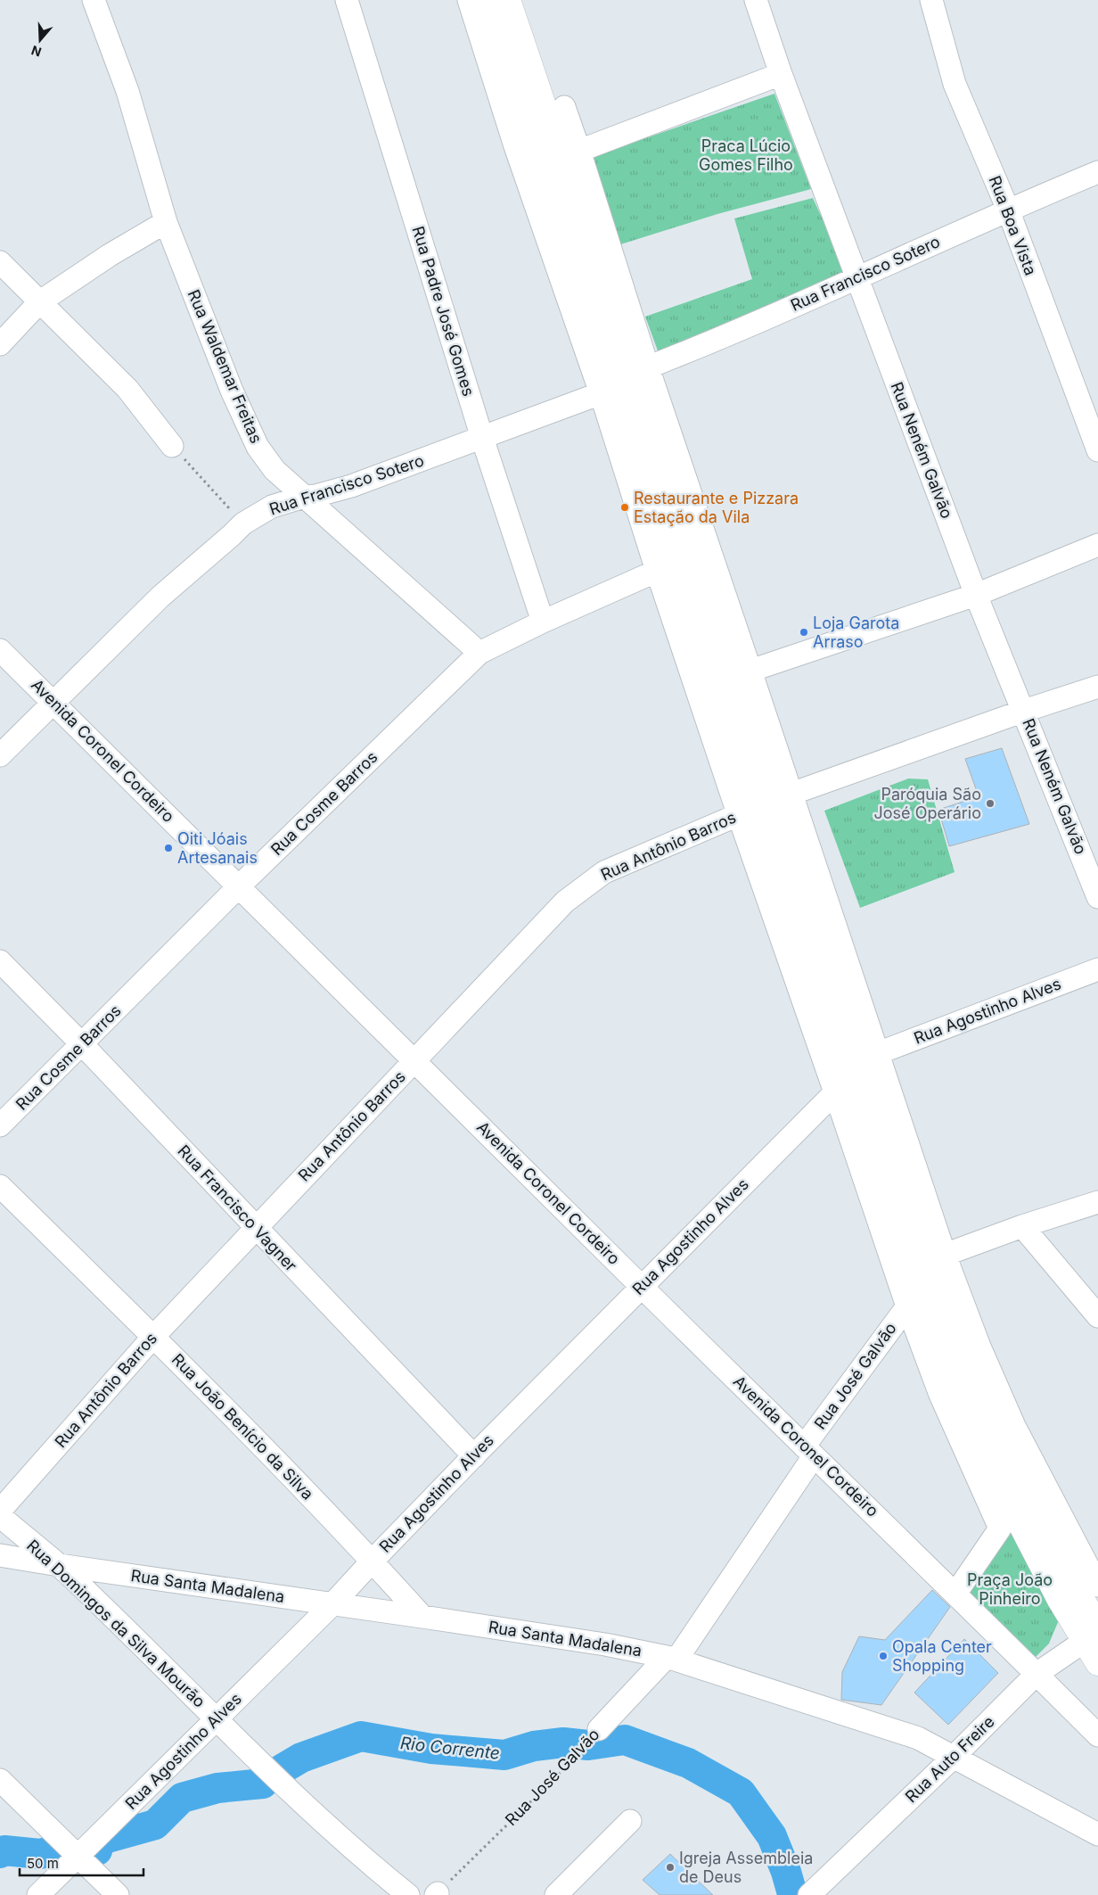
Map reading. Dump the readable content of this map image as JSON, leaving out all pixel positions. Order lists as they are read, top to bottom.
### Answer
{
  "streets": {
    "street": [
      "Rua Boa Vista",
      "Rua Francisco Sotero",
      "Rua Padre José Gomes",
      "Rua Waldemar Freitas",
      "Rua Neném Galvão",
      "Avenida Coronel Cordeiro",
      "Rua Cosme Barros",
      "Rua Antônio Barros",
      "Rua Agostinho Alves",
      "Rua Francisco Vagner",
      "Rua José Galvão",
      "Rua João Benício da Silva",
      "Rua Santa Madalena",
      "Rua Domingos da Silva Mourão",
      "Rua Auto Freire"
    ]
  },
  "crossings": [
    ["Rua Boa Vista", "Rua Francisco Sotero"],
    ["Rua Francisco Sotero", "Rua Padre José Gomes"],
    ["Rua Francisco Sotero", "Rua Waldemar Freitas"],
    ["Rua Francisco Sotero", "Rua Neném Galvão"],
    ["Rua Francisco Sotero", "Avenida Coronel Cordeiro"],
    ["Rua Padre José Gomes", "Rua Cosme Barros"],
    ["Rua Waldemar Freitas", "Rua Cosme Barros"],
    ["Avenida Coronel Cordeiro", "Rua Cosme Barros"],
    ["Avenida Coronel Cordeiro", "Rua Antônio Barros"],
    ["Avenida Coronel Cordeiro", "Rua Agostinho Alves"],
    ["Avenida Coronel Cordeiro", "Rua José Galvão"],
    ["Avenida Coronel Cordeiro", "Rua Auto Freire"],
    ["Rua Cosme Barros", "Rua Francisco Vagner"],
    ["Rua Antônio Barros", "Rua Francisco Vagner"],
    ["Rua Antônio Barros", "Rua João Benício da Silva"],
    ["Rua Agostinho Alves", "Rua Francisco Vagner"],
    ["Rua Agostinho Alves", "Rua João Benício da Silva"],
    ["Rua Agostinho Alves", "Rua Santa Madalena"],
    ["Rua Agostinho Alves", "Rua Domingos da Silva Mourão"],
    ["Rua José Galvão", "Rua Santa Madalena"],
    ["Rua João Benício da Silva", "Rua Santa Madalena"],
    ["Rua Santa Madalena", "Rua Domingos da Silva Mourão"],
    ["Rua Santa Madalena", "Rua Auto Freire"]
  ],
  "water": ["Rio Corrente"],
  "parks": ["Praca Lúcio Gomes Filho", "Praça João Pinheiro"],
  "places": [
    "Restaurante e Pizzara Estação da Vila",
    "Loja Garota Arraso",
    "Paróquia São José Operário",
    "Oiti Jóais Artesanais",
    "Opala Center Shopping",
    "Igreja Assembleia de Deus"
  ],
  "scale_bar": "50 m",
  "north": "bottom"
}
